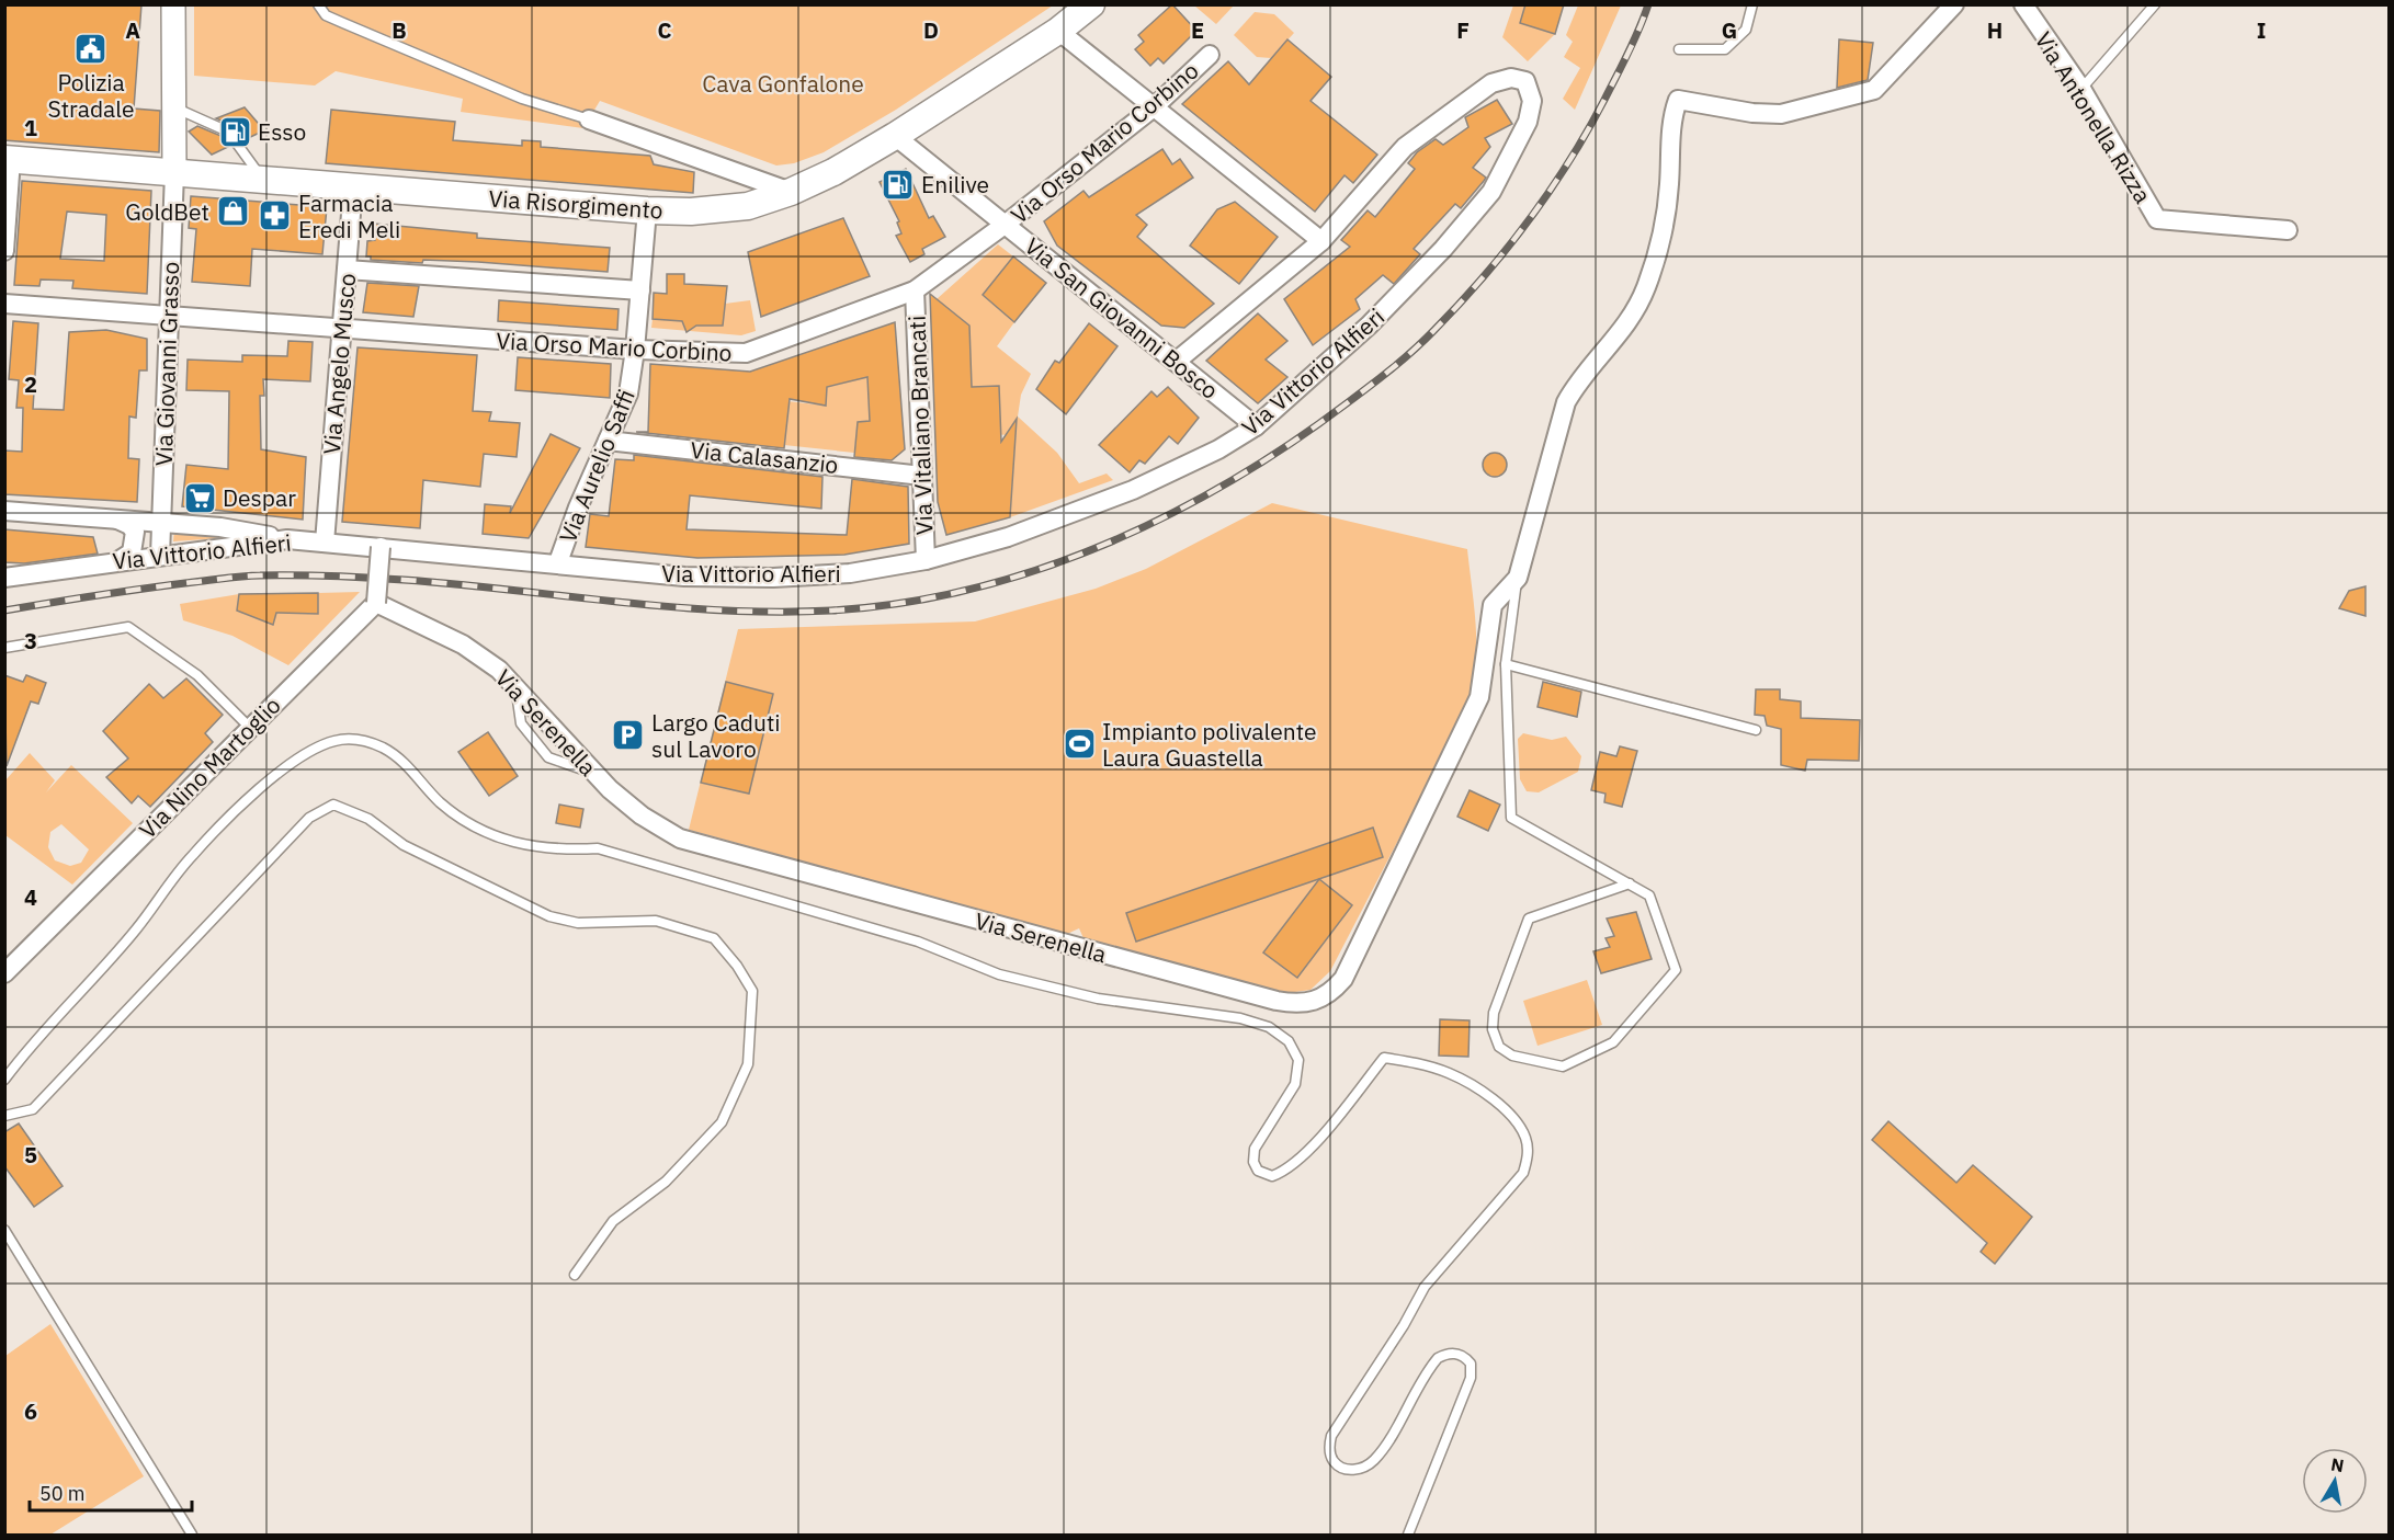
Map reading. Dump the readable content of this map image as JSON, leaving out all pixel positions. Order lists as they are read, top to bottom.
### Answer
{
  "streets": {
    "main road": ["Via Risorgimento"],
    "street": [
      "Via Antonella Rizza",
      "Via Orso Mario Corbino",
      "Via San Giovanni Bosco",
      "Via Giovanni Grasso",
      "Via Angelo Musco",
      "Via Vittorio Alfieri",
      "Via Vitaliano Brancati",
      "Via Calasanzio",
      "Via Aurelio Saffi",
      "Via Serenella",
      "Via Nino Martoglio"
    ]
  },
  "crossings": [
    ["Via Orso Mario Corbino", "Via San Giovanni Bosco"],
    ["Via Orso Mario Corbino", "Via Giovanni Grasso"],
    ["Via Orso Mario Corbino", "Via Angelo Musco"],
    ["Via Orso Mario Corbino", "Via Vitaliano Brancati"],
    ["Via Orso Mario Corbino", "Via Aurelio Saffi"],
    ["Via Risorgimento", "Via San Giovanni Bosco"],
    ["Via Risorgimento", "Via Giovanni Grasso"],
    ["Via Risorgimento", "Via Angelo Musco"],
    ["Via Risorgimento", "Via Aurelio Saffi"],
    ["Via San Giovanni Bosco", "Via Vittorio Alfieri"],
    ["Via Giovanni Grasso", "Via Vittorio Alfieri"],
    ["Via Angelo Musco", "Via Vittorio Alfieri"],
    ["Via Vittorio Alfieri", "Via Vitaliano Brancati"],
    ["Via Vittorio Alfieri", "Via Aurelio Saffi"],
    ["Via Vitaliano Brancati", "Via Calasanzio"],
    ["Via Calasanzio", "Via Aurelio Saffi"],
    ["Via Serenella", "Via Nino Martoglio"]
  ],
  "parks": ["Cava Gonfalone"],
  "places": {
    "public building": ["Polizia Stradale"],
    "fuel station": ["Esso", "Enilive"],
    "shop": ["GoldBet"],
    "pharmacy": ["Farmacia Eredi Meli"],
    "supermarket": ["Despar"],
    "parking": ["Largo Caduti sul Lavoro"],
    "sports": ["Impianto polivalente Laura Guastella"]
  },
  "scale_bar": "50 m",
  "north": "top",
  "grid": {
    "columns": [
      "A",
      "B",
      "C",
      "D",
      "E",
      "F",
      "G",
      "H",
      "I"
    ],
    "rows": [
      "1",
      "2",
      "3",
      "4",
      "5",
      "6"
    ]
  }
}
